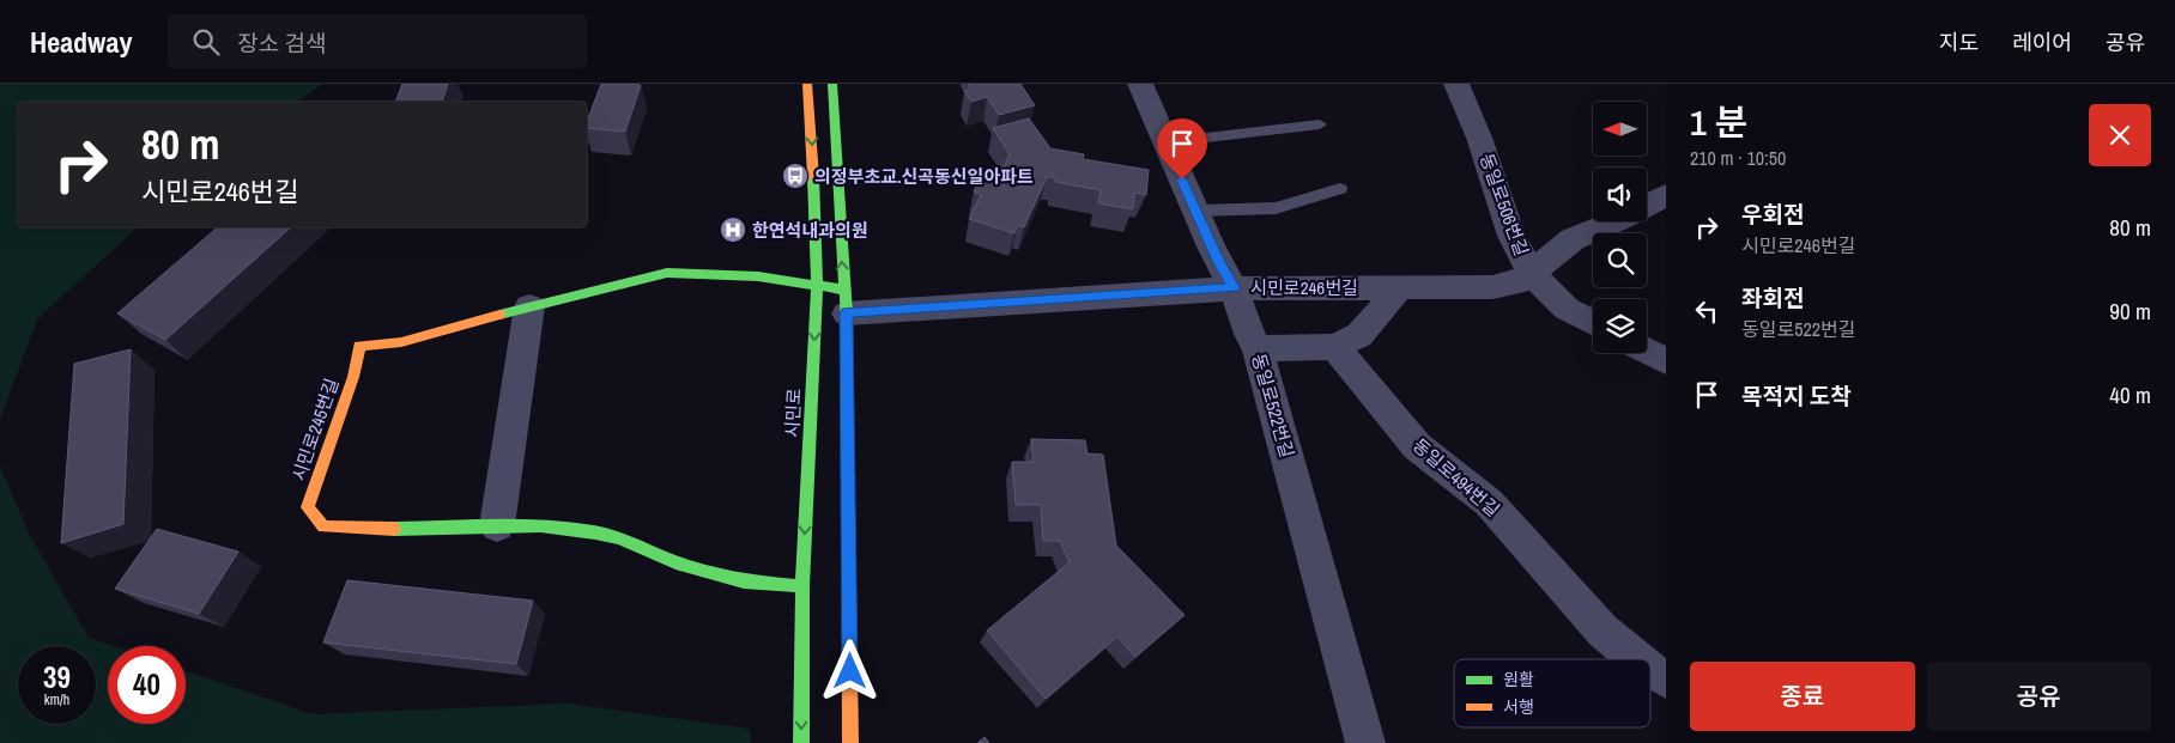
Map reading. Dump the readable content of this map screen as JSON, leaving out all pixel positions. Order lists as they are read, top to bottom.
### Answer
{
  "streets": {
    "street": [
      "동일로506번길",
      "시민로246번길",
      "동일로522번길",
      "시민로",
      "시민로245번길",
      "동일로494번길"
    ]
  },
  "crossings": [
    ["동일로506번길", "시민로246번길"],
    ["시민로246번길", "동일로522번길"],
    ["시민로246번길", "시민로245번길"],
    ["시민로", "시민로245번길"]
  ],
  "places": {
    "bus stop": ["의정부초교.신곡동신일아파트"],
    "hospital": ["한연석내과의원"]
  },
  "legend": ["원활", "서행"],
  "north": "left",
  "page": {
    "header": "Headway",
    "search": "장소 검색",
    "nav": ["지도", "레이어", "공유"],
    "heading": ["1 분", "210 m · 10:50"],
    "turn": ["80 m", "시민로246번길"],
    "list": [
      {
        "name": "우회전",
        "note": "시민로246번길",
        "value": "80 m"
      },
      {
        "name": "좌회전",
        "note": "동일로522번길",
        "value": "90 m"
      },
      {
        "name": "목적지 도착",
        "value": "40 m"
      }
    ],
    "speed": "39 km/h",
    "limit": "40",
    "buttons": ["종료", "공유"]
  }
}
